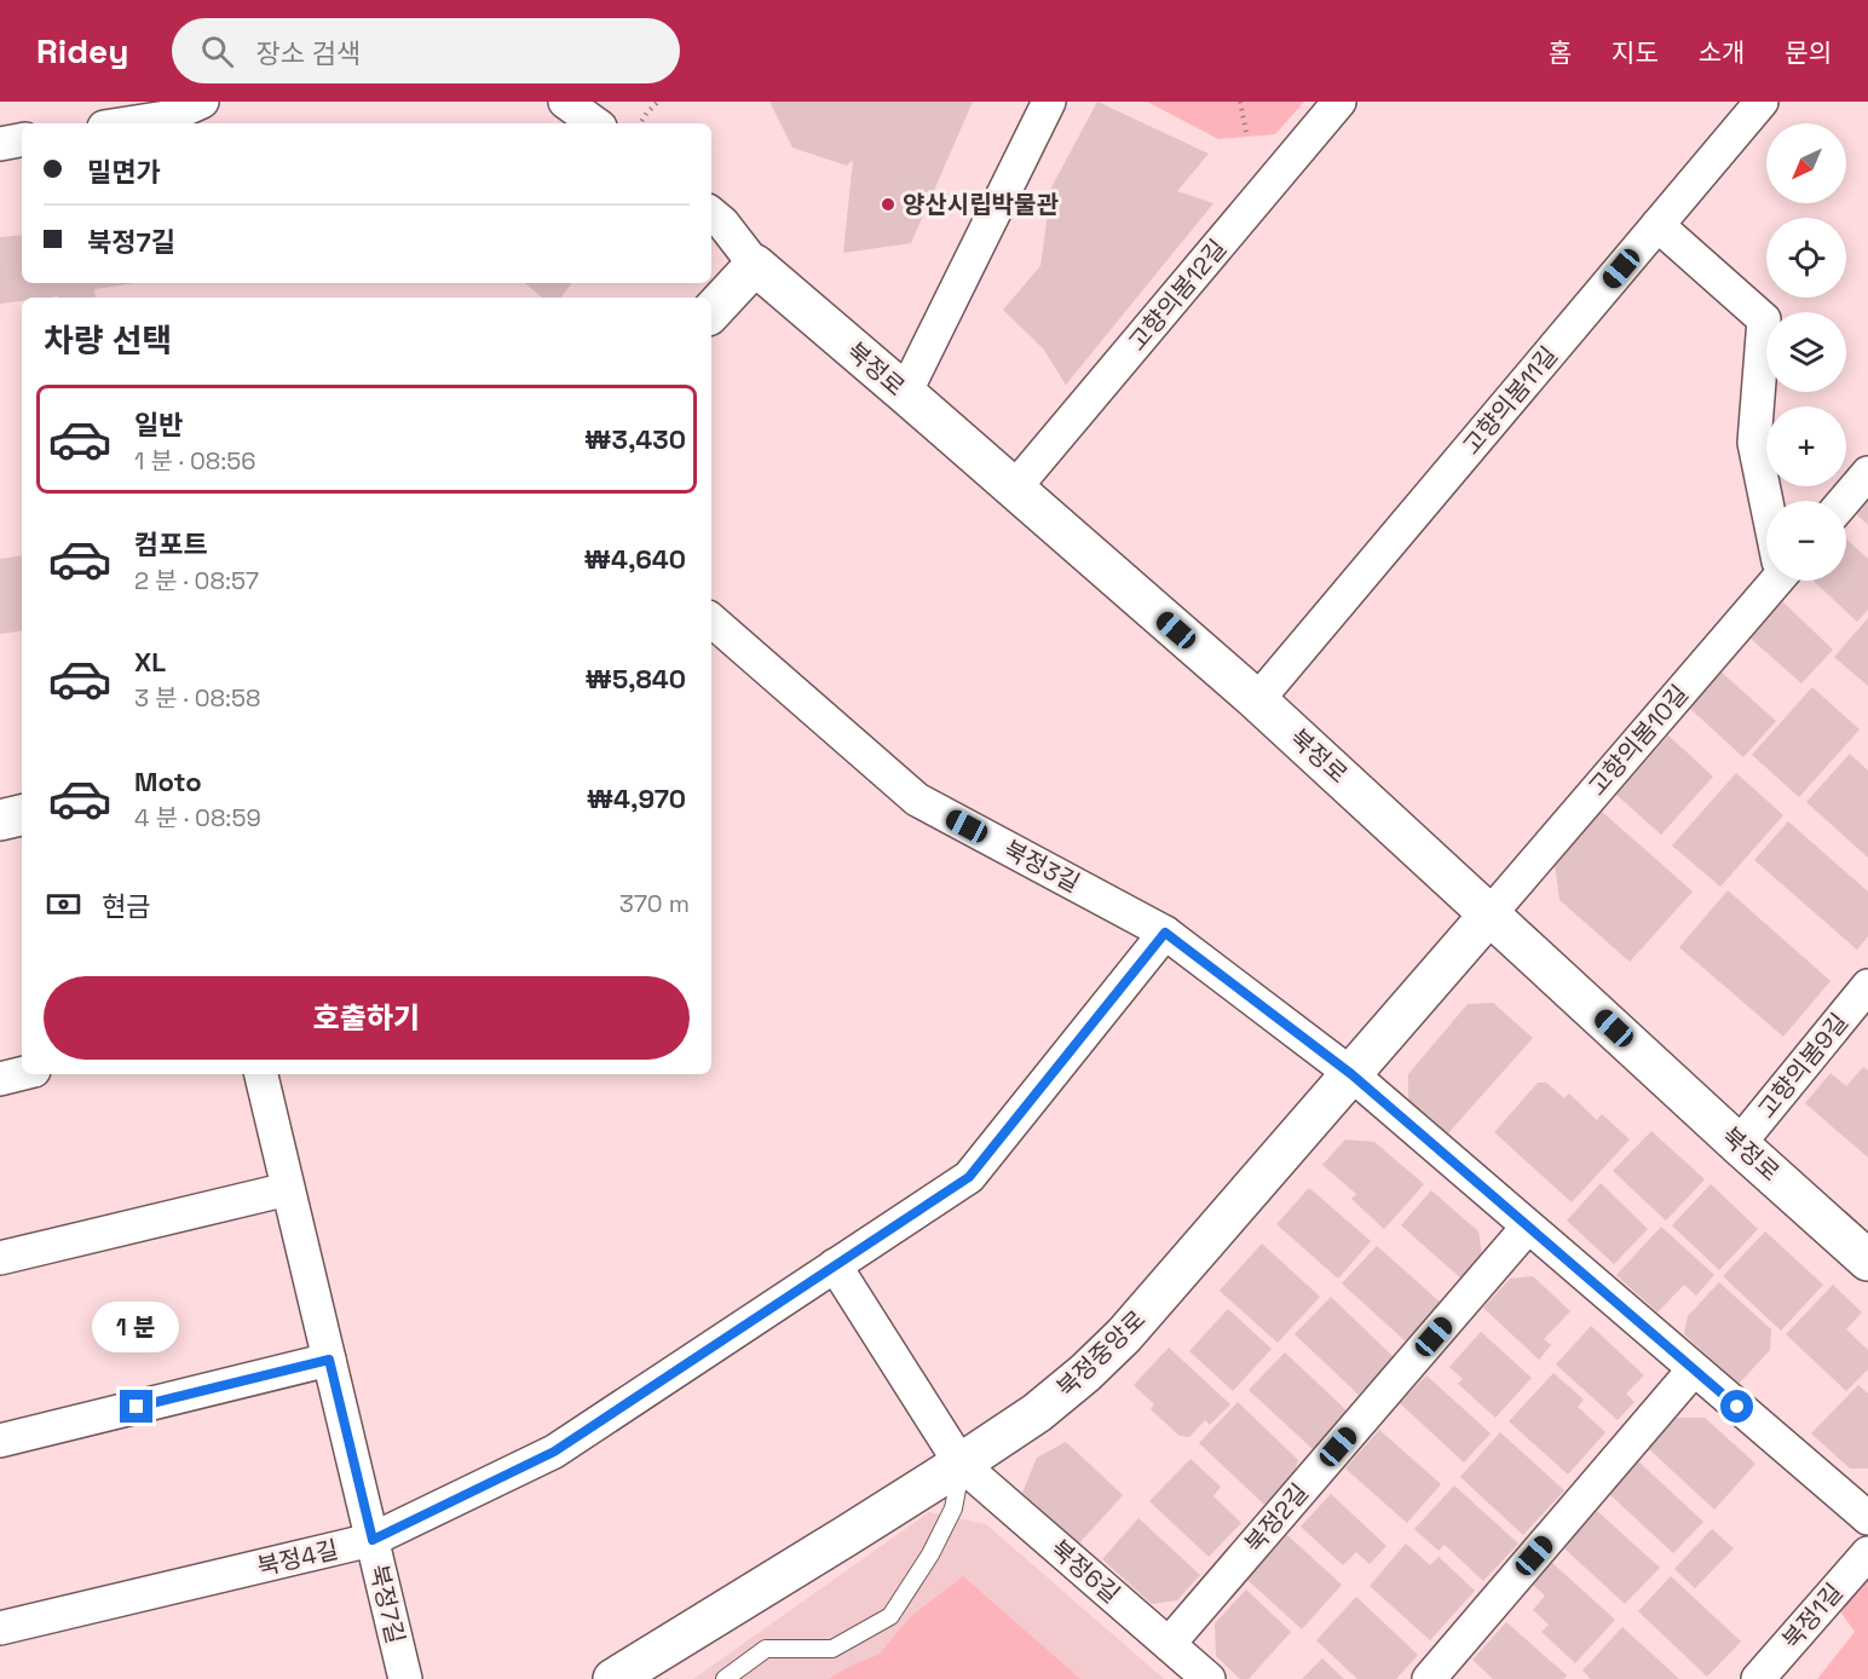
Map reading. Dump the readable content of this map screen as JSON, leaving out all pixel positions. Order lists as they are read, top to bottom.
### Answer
{
  "streets": {
    "street": [
      "고향의봄12길",
      "북정로",
      "고향의봄11길",
      "고향의봄10길",
      "북정3길",
      "고향의봄9길",
      "북정중앙로",
      "북정2길",
      "북정4길",
      "북정6길",
      "북정7길",
      "북정1길"
    ]
  },
  "crossings": [
    ["고향의봄12길", "북정로"],
    ["북정로", "고향의봄11길"],
    ["북정로", "고향의봄10길"],
    ["북정로", "고향의봄9길"],
    ["북정로", "북정중앙로"],
    ["고향의봄10길", "북정중앙로"],
    ["북정3길", "북정중앙로"],
    ["북정3길", "북정4길"],
    ["북정중앙로", "북정6길"],
    ["북정2길", "북정6길"],
    ["북정4길", "북정6길"],
    ["북정4길", "북정7길"]
  ],
  "places": ["양산시립박물관"],
  "north": "bottom left",
  "page": {
    "header": "Ridey",
    "search": "장소 검색",
    "nav": [
      "홈",
      "지도",
      "소개",
      "문의"
    ],
    "map_buttons": ["+", "−"],
    "banner": ["밀면가", "북정7길"],
    "heading": "차량 선택",
    "list": [
      {
        "name": "일반",
        "note": "1 분 · 08:56",
        "value": "₩3,430"
      },
      {
        "name": "컴포트",
        "note": "2 분 · 08:57",
        "value": "₩4,640"
      },
      {
        "name": "XL",
        "note": "3 분 · 08:58",
        "value": "₩5,840"
      },
      {
        "name": "Moto",
        "note": "4 분 · 08:59",
        "value": "₩4,970"
      }
    ],
    "pay": ["현금", "370 m"],
    "buttons": "호출하기",
    "bubble": "1 분"
  }
}
